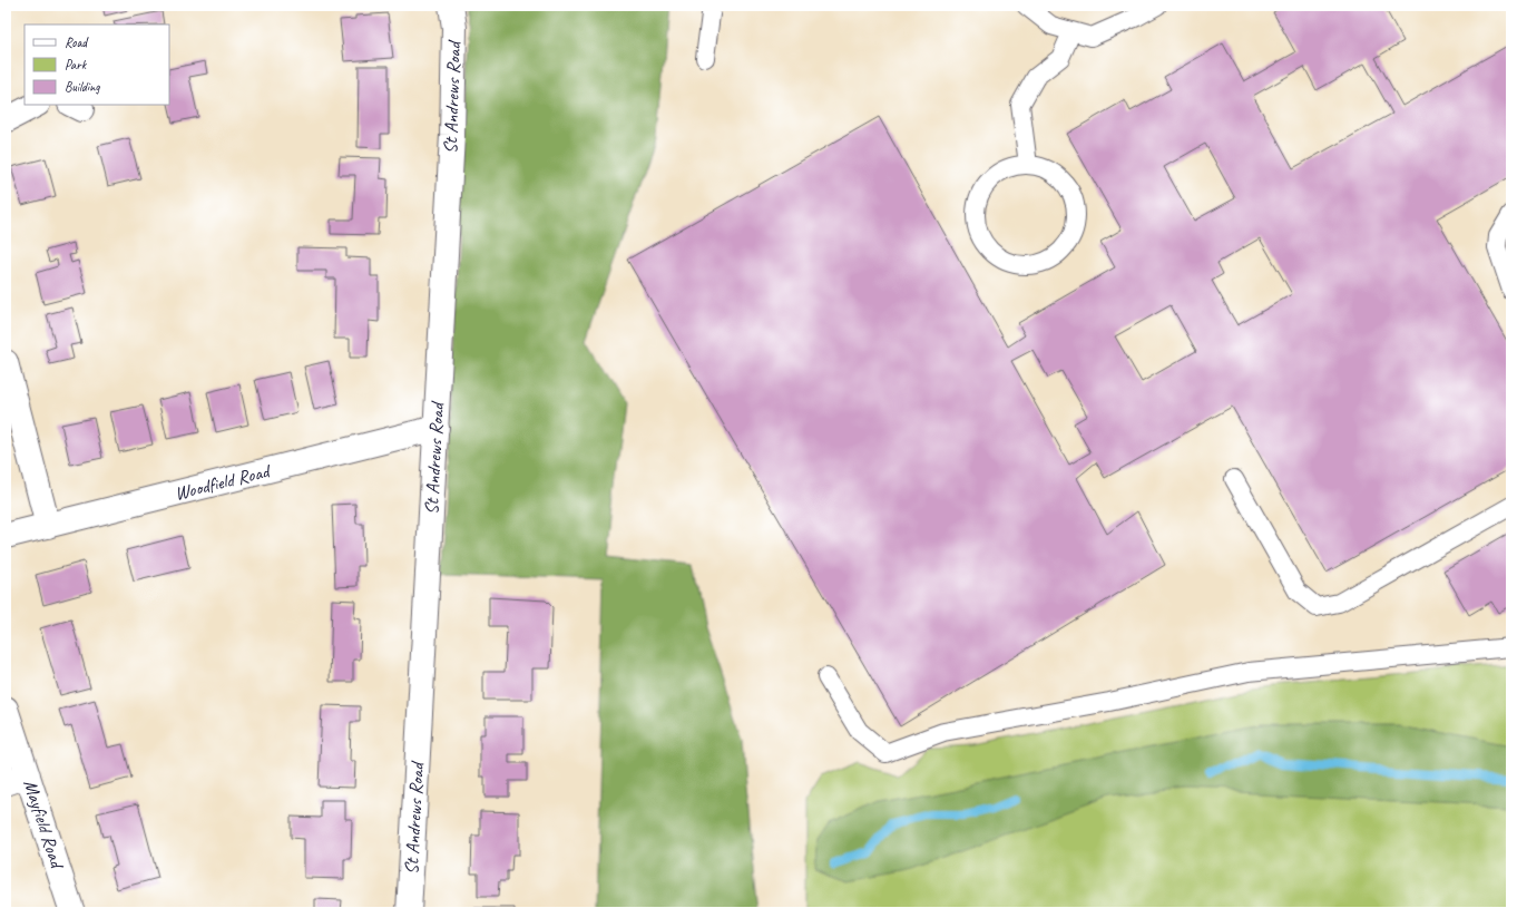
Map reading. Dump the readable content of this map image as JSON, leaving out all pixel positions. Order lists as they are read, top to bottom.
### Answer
{
  "streets": {
    "street": ["St Andrews Road", "Woodfield Road", "Mayfield Road"]
  },
  "crossings": [
    ["St Andrews Road", "Woodfield Road"]
  ],
  "legend": ["Road", "Park", "Building"]
}
